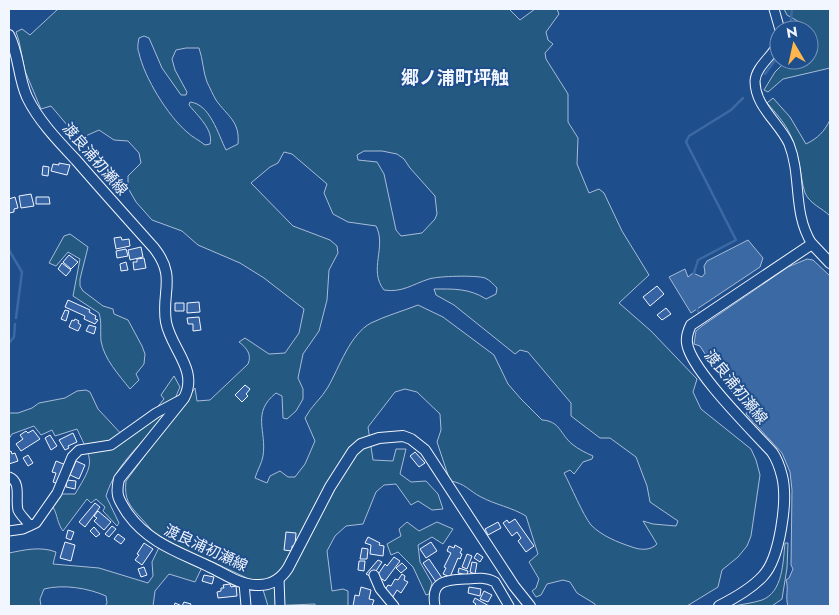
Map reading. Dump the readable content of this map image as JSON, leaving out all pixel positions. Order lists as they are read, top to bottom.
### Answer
{
  "streets": {
    "main road": ["渡良浦初瀬線"]
  },
  "districts": ["郷ノ浦町坪触"],
  "north": "top"
}
